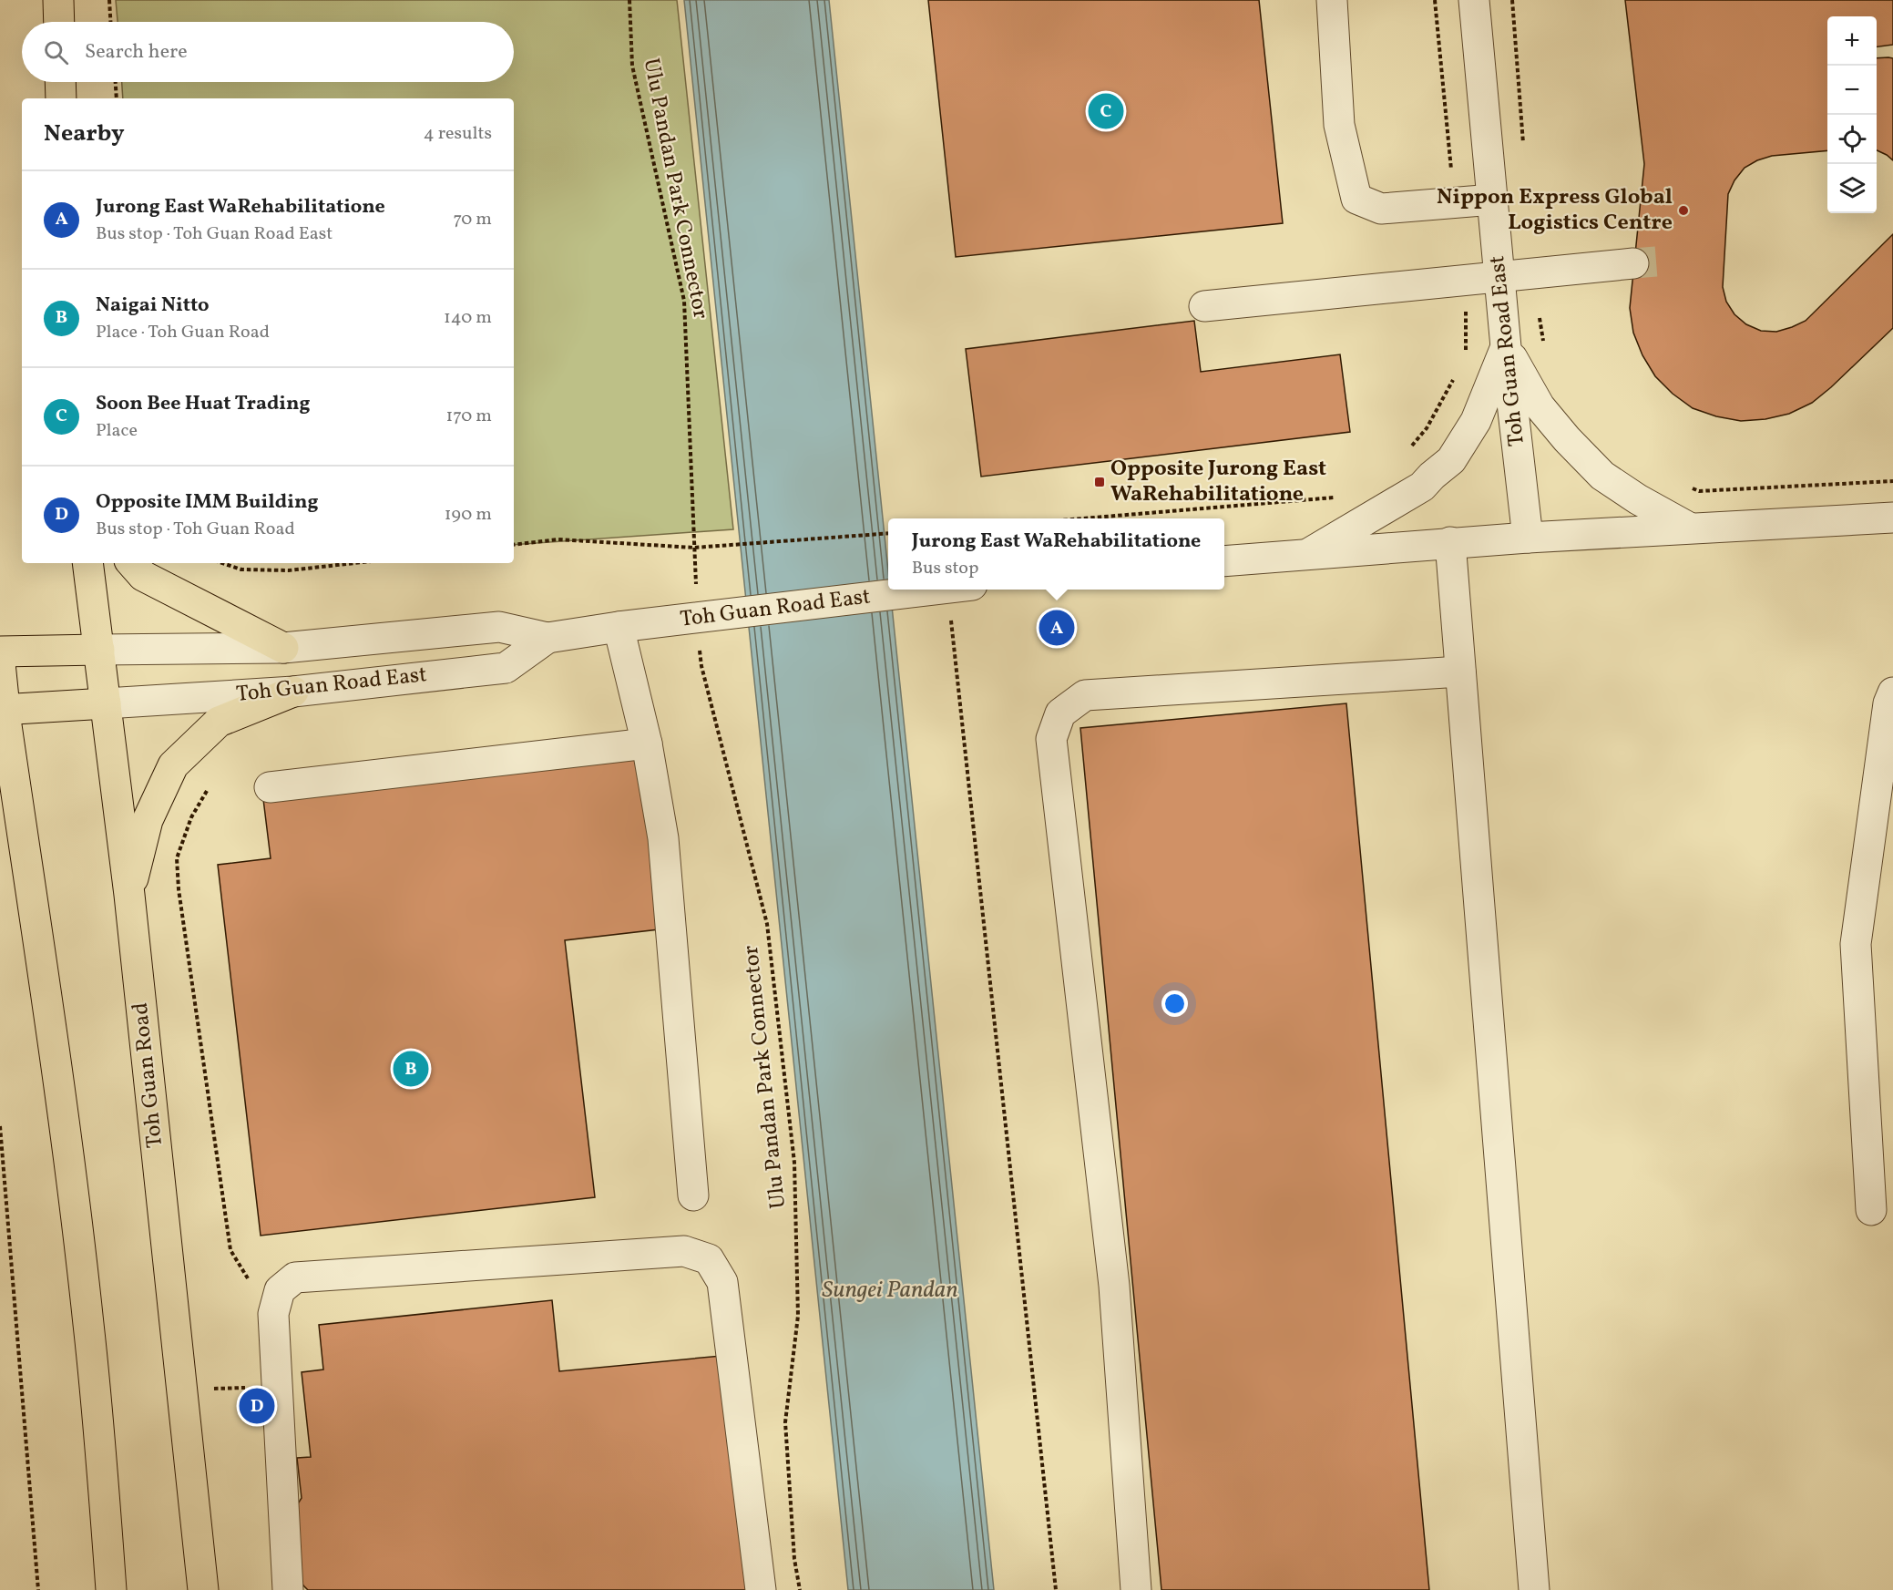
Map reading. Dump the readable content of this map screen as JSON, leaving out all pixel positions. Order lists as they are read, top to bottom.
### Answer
{
  "streets": {
    "main road": ["Toh Guan Road"],
    "street": ["Toh Guan Road East"],
    "path": ["Ulu Pandan Park Connector"]
  },
  "crossings": [
    ["Toh Guan Road East", "Toh Guan Road"]
  ],
  "water": ["Sungei Pandan"],
  "places": {
    "other": ["Nippon Express Global Logistics Centre"],
    "transit": ["Opposite Jurong East WaRehabilitatione"]
  },
  "page": {
    "map_buttons": ["+", "−"],
    "search": "Search here",
    "pins": [
      "C",
      "A",
      "B",
      "D"
    ],
    "heading": ["Nearby", "4 results"],
    "list": [
      {
        "mark": "A",
        "name": "Jurong East WaRehabilitatione",
        "note": "Bus stop · Toh Guan Road East",
        "value": "70 m"
      },
      {
        "mark": "B",
        "name": "Naigai Nitto",
        "note": "Place · Toh Guan Road",
        "value": "140 m"
      },
      {
        "mark": "C",
        "name": "Soon Bee Huat Trading",
        "note": "Place",
        "value": "170 m"
      },
      {
        "mark": "D",
        "name": "Opposite IMM Building",
        "note": "Bus stop · Toh Guan Road",
        "value": "190 m"
      }
    ],
    "popup": ["Jurong East WaRehabilitatione", "Bus stop"]
  }
}
